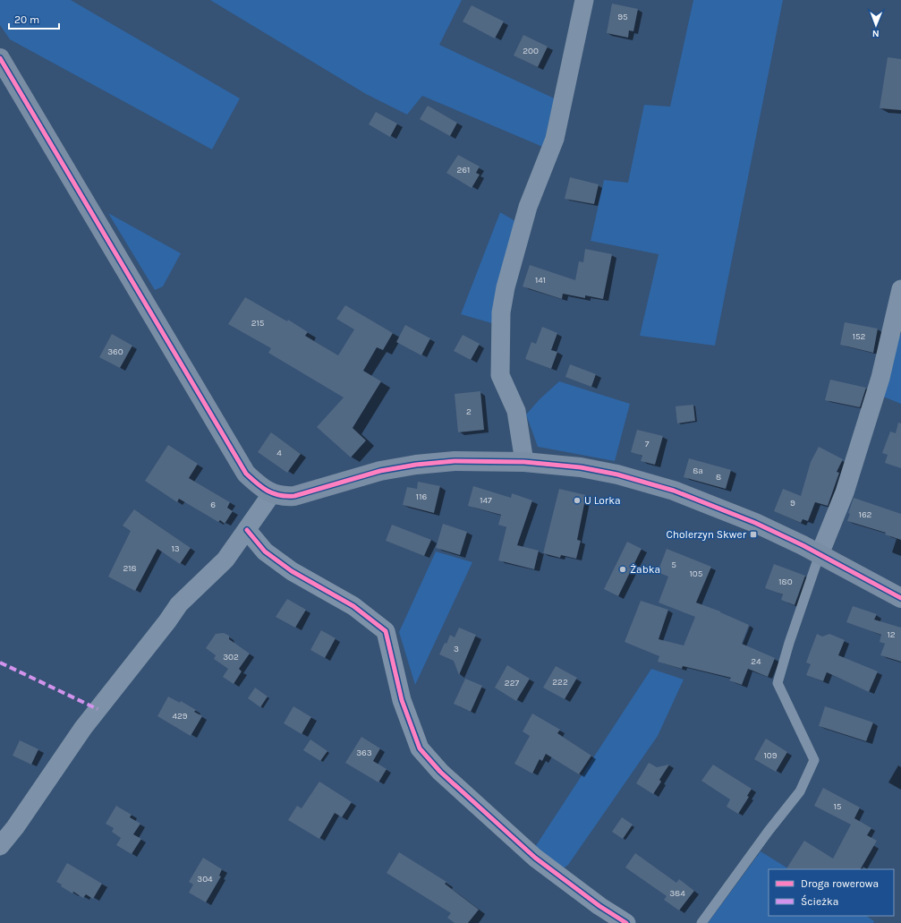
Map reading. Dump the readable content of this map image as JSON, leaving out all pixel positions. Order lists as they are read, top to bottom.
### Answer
{
  "places": {
    "other": ["U Lorka", "Żabka"],
    "transit": ["Cholerzyn Skwer"]
  },
  "house_numbers": [
    "95",
    "200",
    "261",
    "141",
    "215",
    "152",
    "360",
    "2",
    "7",
    "4",
    "8a",
    "8",
    "116",
    "147",
    "9",
    "6",
    "162",
    "13",
    "5",
    "218",
    "105",
    "180",
    "12",
    "3",
    "302",
    "24",
    "222",
    "227",
    "429",
    "363",
    "109",
    "15",
    "304",
    "384"
  ],
  "legend": ["Droga rowerowa", "Ścieżka"],
  "scale_bar": "20 m",
  "north": "bottom"
}
